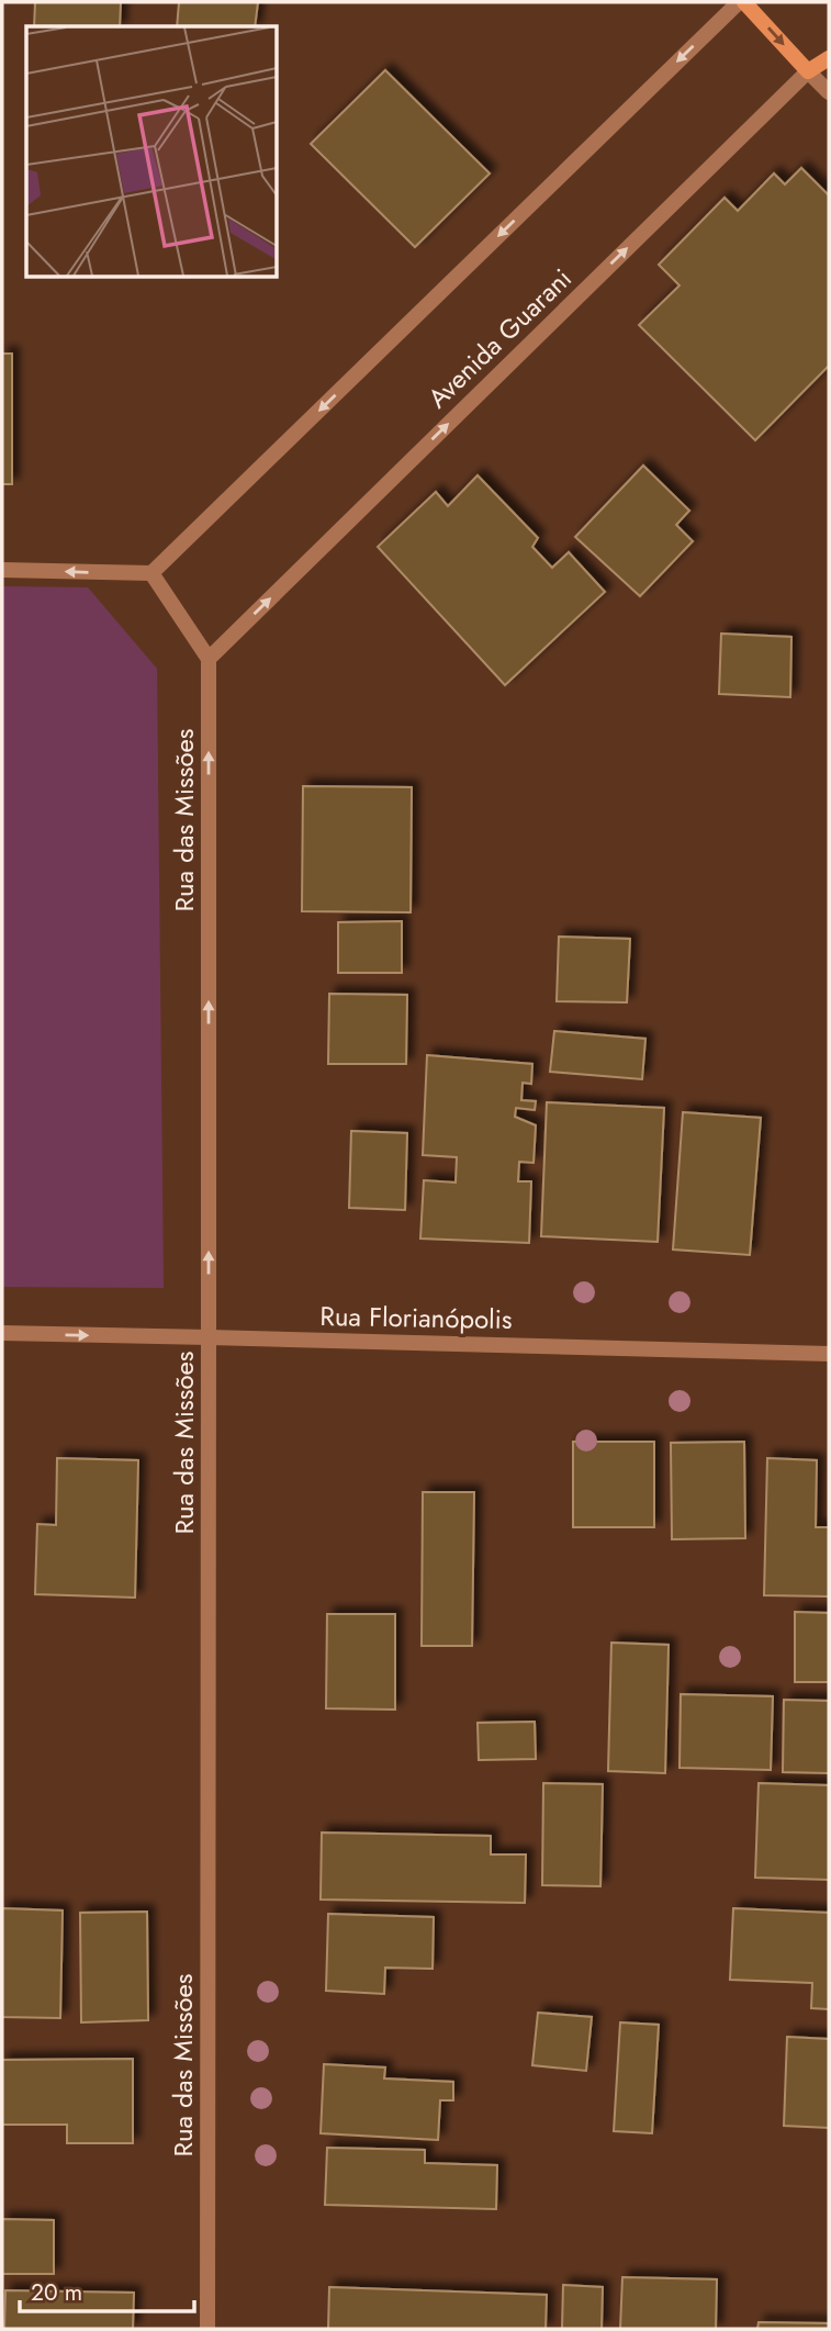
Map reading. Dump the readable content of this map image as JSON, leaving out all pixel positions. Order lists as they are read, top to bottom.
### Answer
{
  "streets": {
    "main road": ["Avenida Guarani"],
    "street": ["Rua das Missões", "Rua Florianópolis"]
  },
  "crossings": [
    ["Avenida Guarani", "Rua das Missões"],
    ["Rua das Missões", "Rua Florianópolis"]
  ],
  "one_way": ["Avenida Guarani", "Rua das Missões"],
  "scale_bar": "20 m"
}
